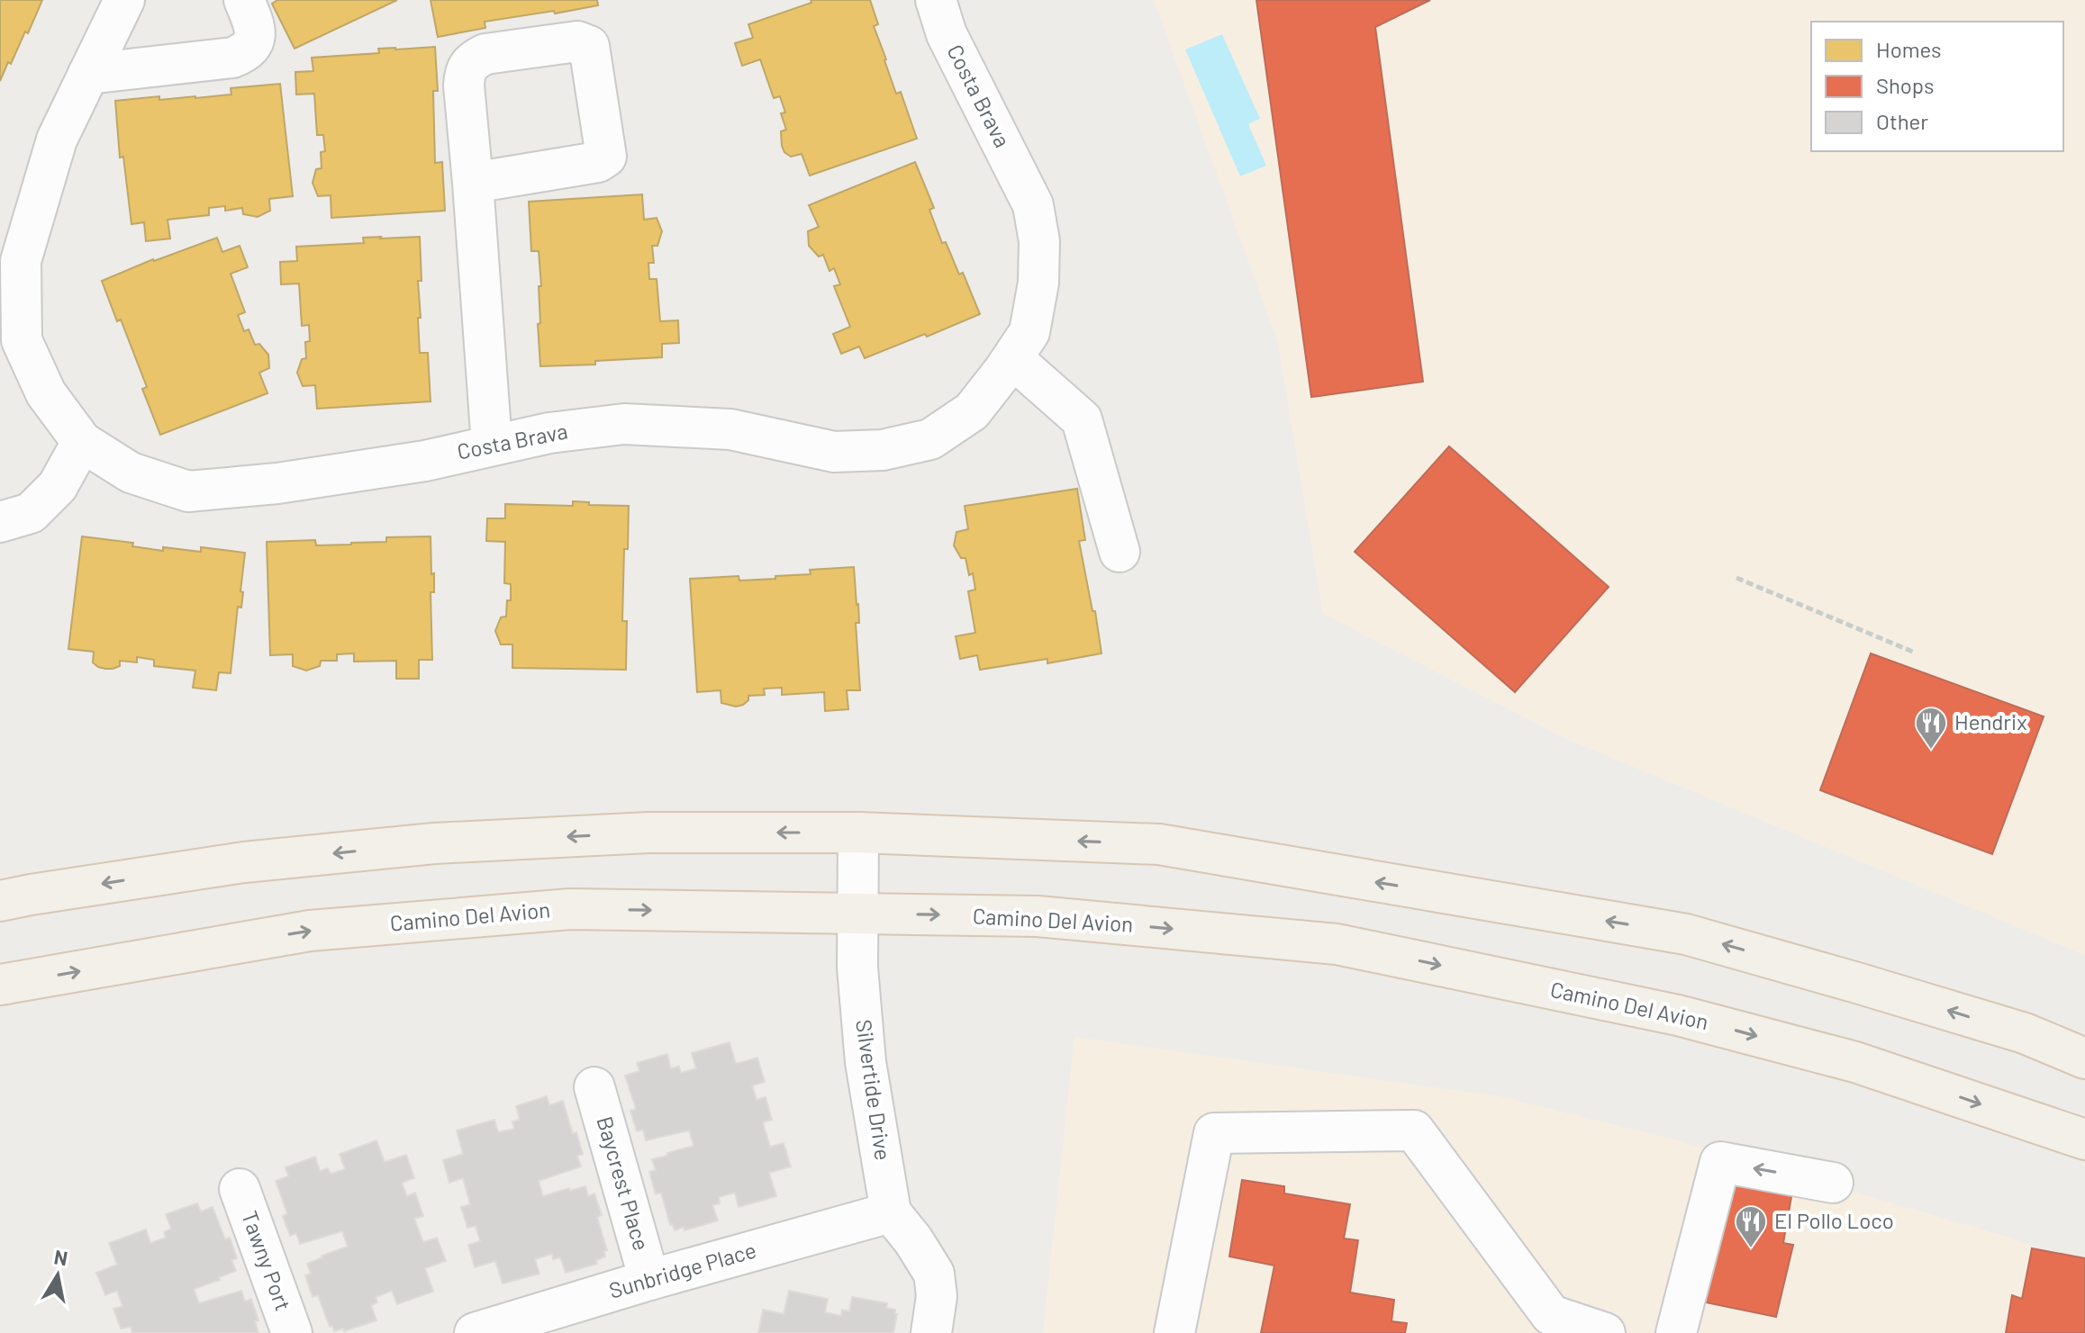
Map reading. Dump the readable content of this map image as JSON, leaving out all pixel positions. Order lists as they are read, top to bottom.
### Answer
{
  "streets": {
    "main road": ["Camino Del Avion"],
    "street": [
      "Costa Brava",
      "Silvertide Drive",
      "Baycrest Place",
      "Tawny Port",
      "Sunbridge Place"
    ]
  },
  "crossings": [
    ["Camino Del Avion", "Silvertide Drive"],
    ["Silvertide Drive", "Sunbridge Place"],
    ["Baycrest Place", "Sunbridge Place"]
  ],
  "places": {
    "restaurant": ["Hendrix", "El Pollo Loco"]
  },
  "legend": ["Homes", "Shops", "Other"],
  "north": "top"
}
